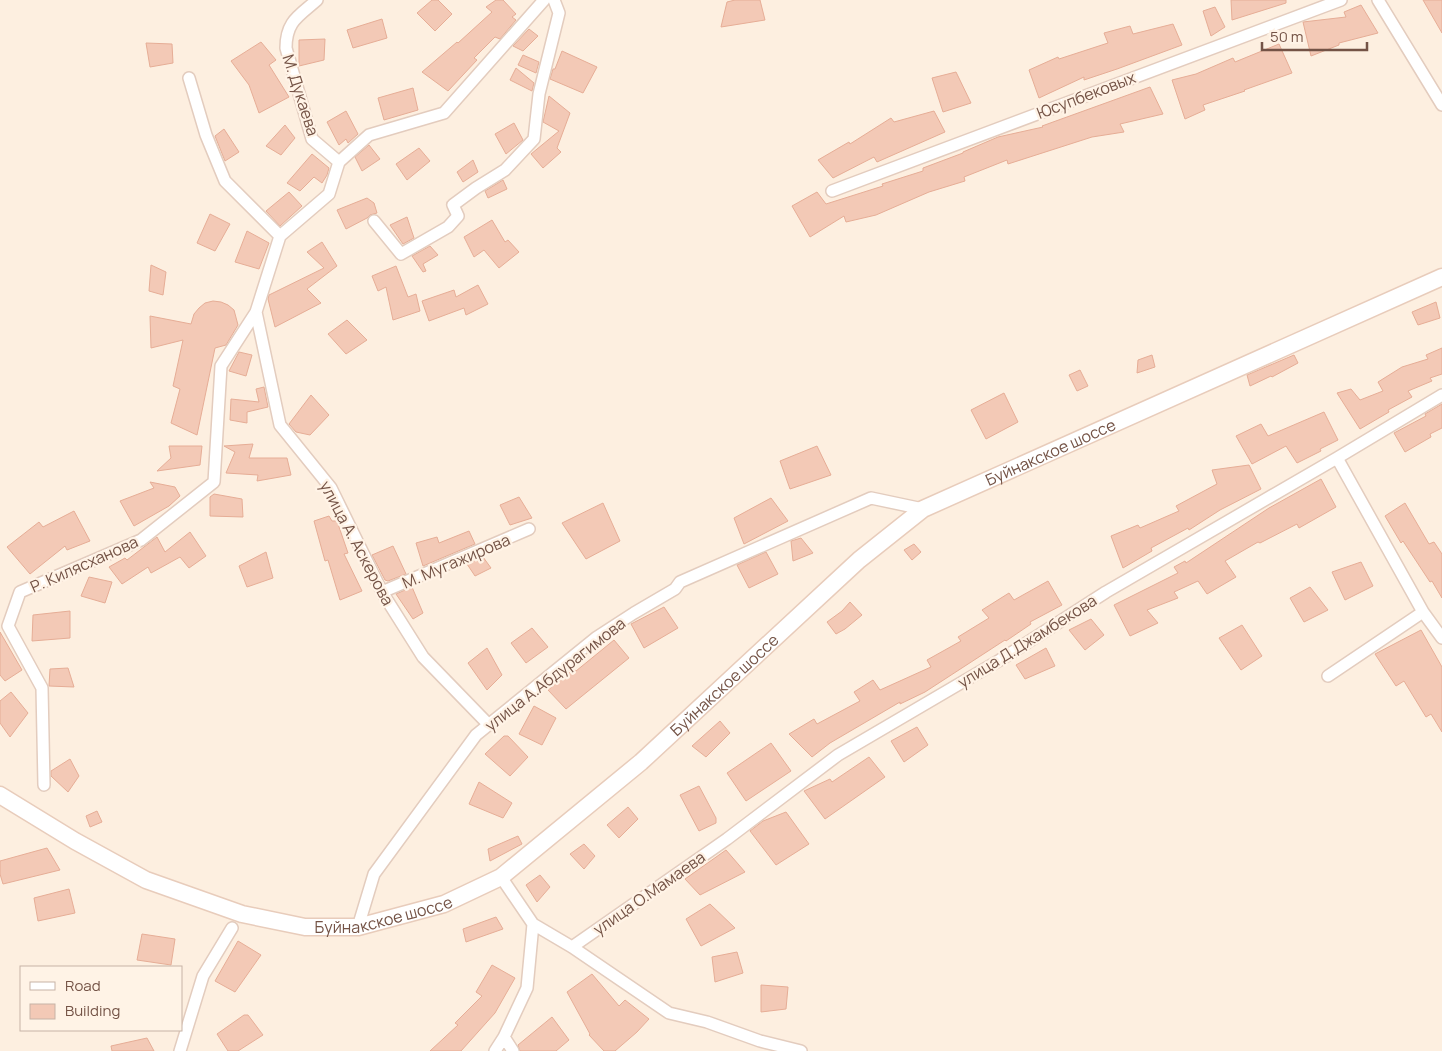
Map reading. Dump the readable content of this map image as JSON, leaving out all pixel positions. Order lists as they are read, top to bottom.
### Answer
{
  "streets": {
    "main road": ["Буйнакское шоссе"],
    "street": [
      "М. Дукаева",
      "Юсупбековых",
      "улица А. Аскерова",
      "М. Мугажирова",
      "Р. Килясханова",
      "улица Д.Джамбекова",
      "улица А.Абдурагимова",
      "улица О.Мамаева"
    ]
  },
  "crossings": [
    ["Буйнакское шоссе", "улица А.Абдурагимова"],
    ["улица А. Аскерова", "М. Мугажирова"],
    ["улица А. Аскерова", "Р. Килясханова"],
    ["улица А. Аскерова", "улица А.Абдурагимова"],
    ["улица Д.Джамбекова", "улица О.Мамаева"]
  ],
  "legend": ["Road", "Building"],
  "scale_bar": "50 m"
}
